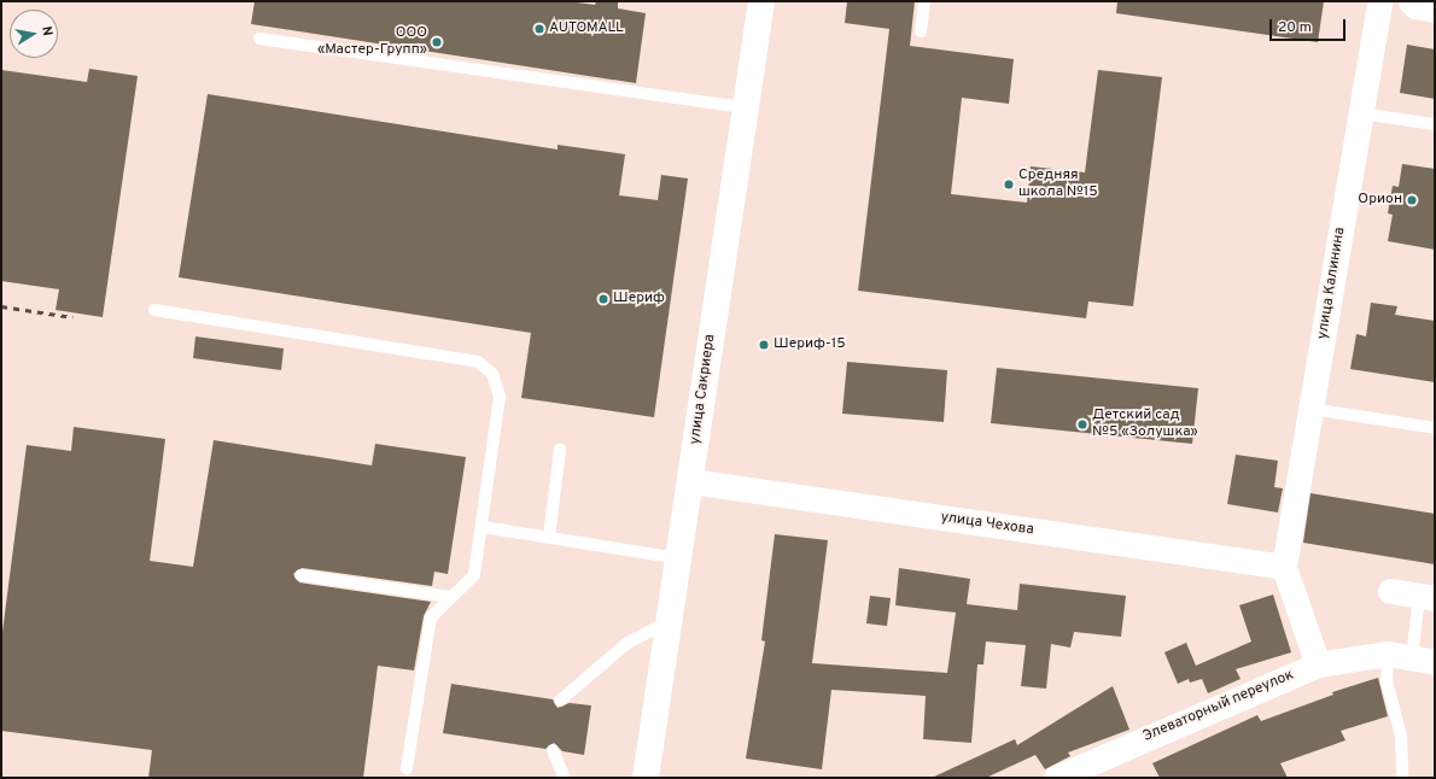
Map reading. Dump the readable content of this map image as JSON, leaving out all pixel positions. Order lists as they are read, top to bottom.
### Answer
{
  "streets": {
    "street": [
      "улица Калинина",
      "улица Сакриера",
      "улица Чехова",
      "Элеваторный переулок"
    ]
  },
  "crossings": [
    ["улица Калинина", "улица Чехова"],
    ["улица Сакриера", "улица Чехова"]
  ],
  "places": [
    "AUTOMALL",
    "ООО «Мастер-Групп»",
    "Средняя школа №15",
    "Орион",
    "Шериф",
    "Шериф-15",
    "Детский сад №5 «Золушка»"
  ],
  "scale_bar": "20 m",
  "north": "right"
}
